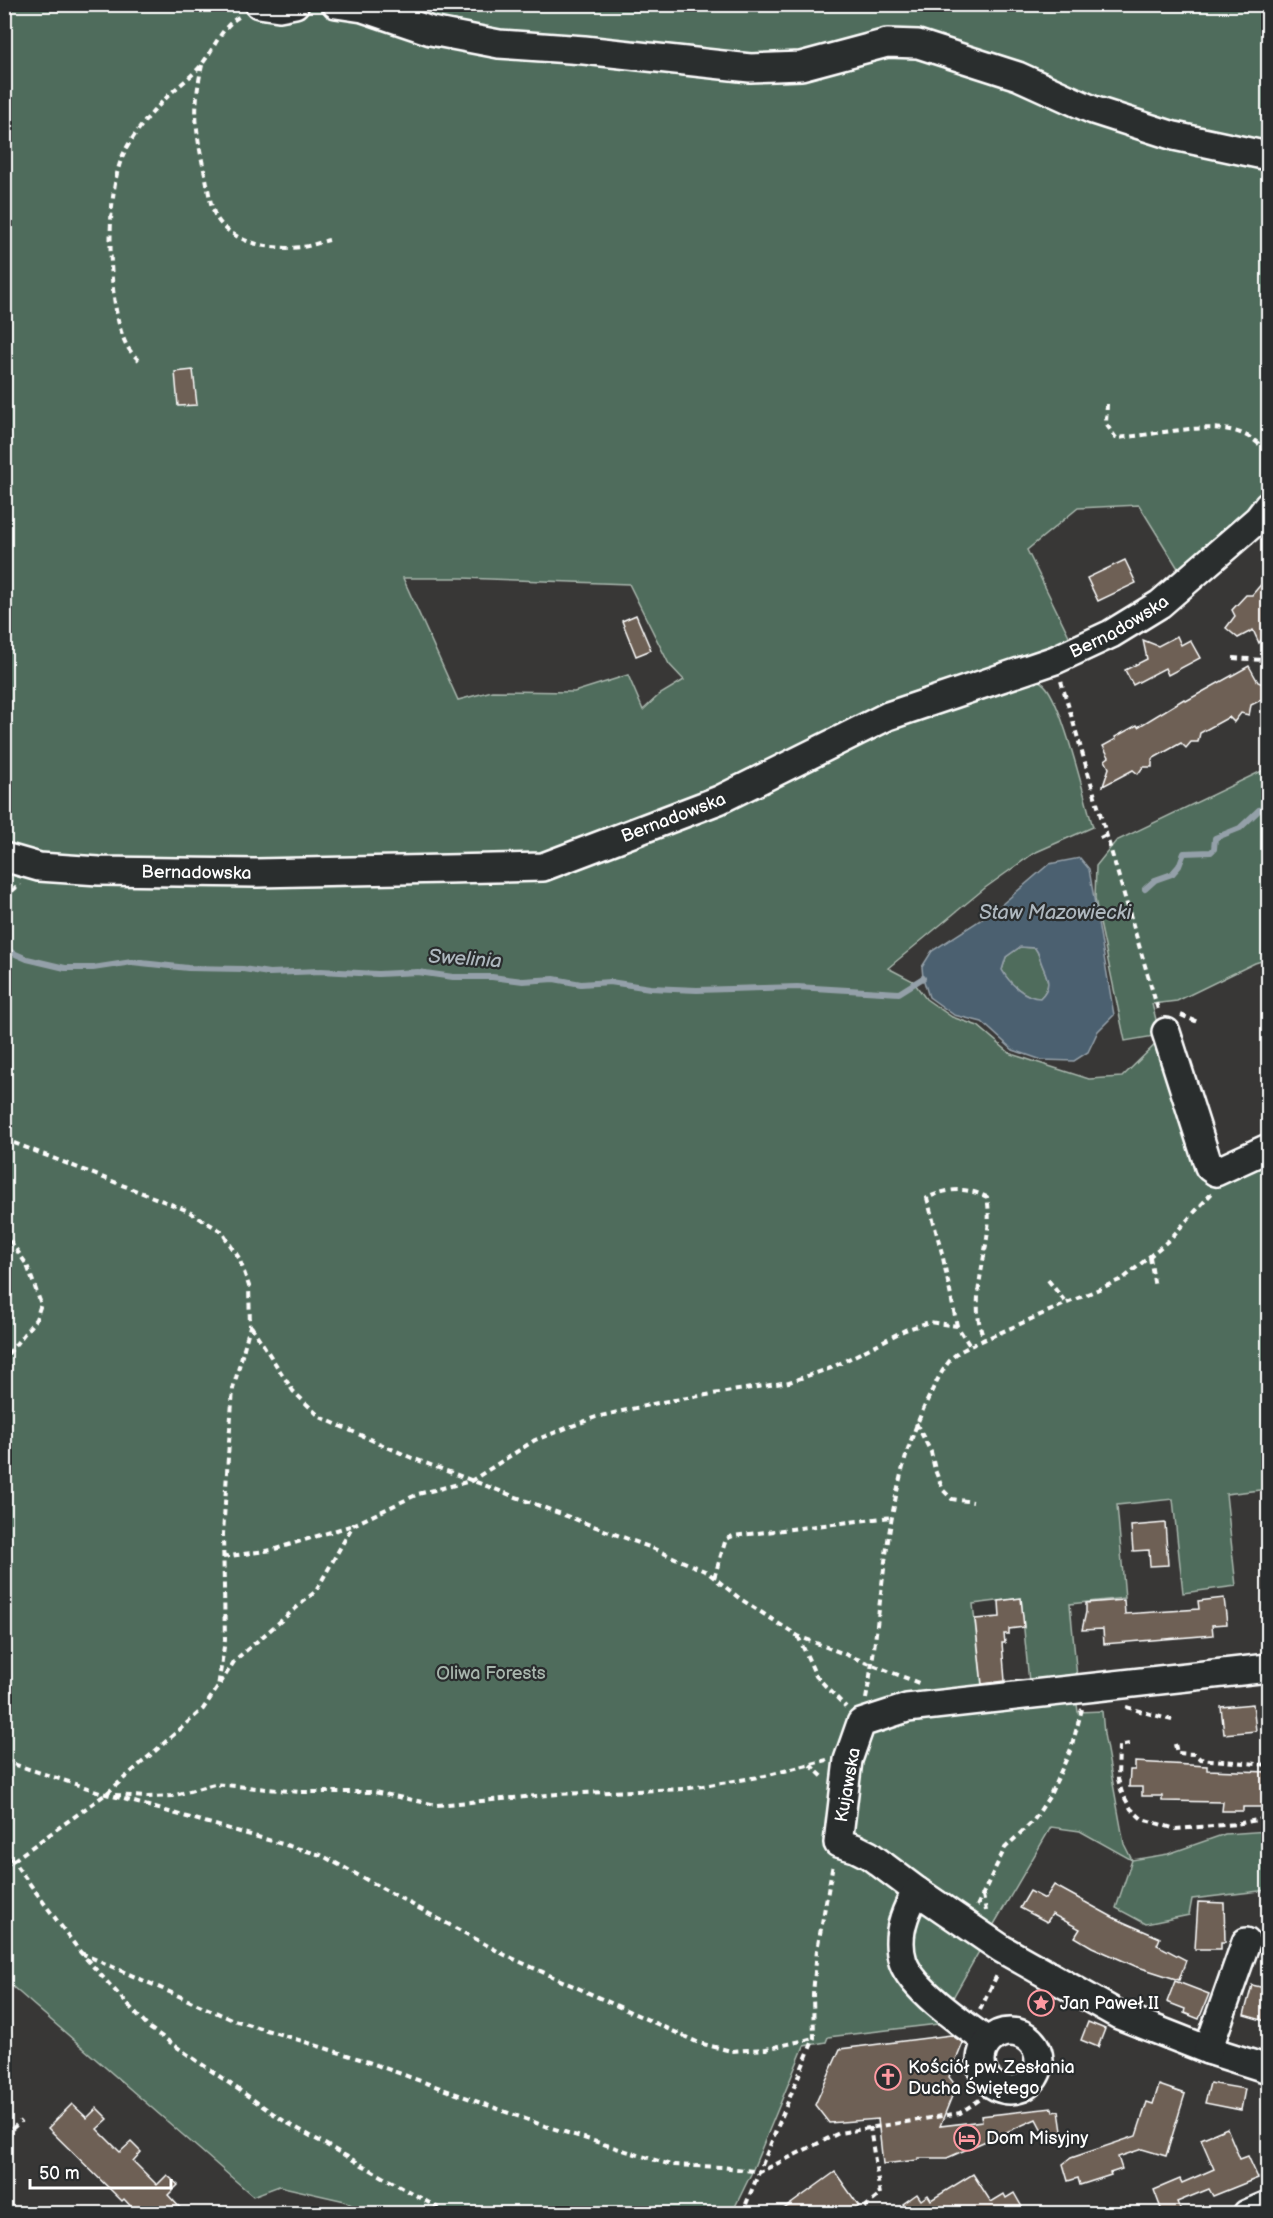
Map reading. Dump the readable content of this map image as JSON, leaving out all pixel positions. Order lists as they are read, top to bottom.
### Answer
{
  "streets": {
    "street": ["Bernadowska", "Kujawska"]
  },
  "water": ["Staw Mazowiecki", "Swelinia"],
  "parks": ["Oliwa Forests"],
  "places": {
    "place": ["Jan Paweł II"],
    "church": ["Kościół pw. Zesłania Ducha Świętego"],
    "hotel": ["Dom Misyjny"]
  },
  "scale_bar": "50 m"
}
